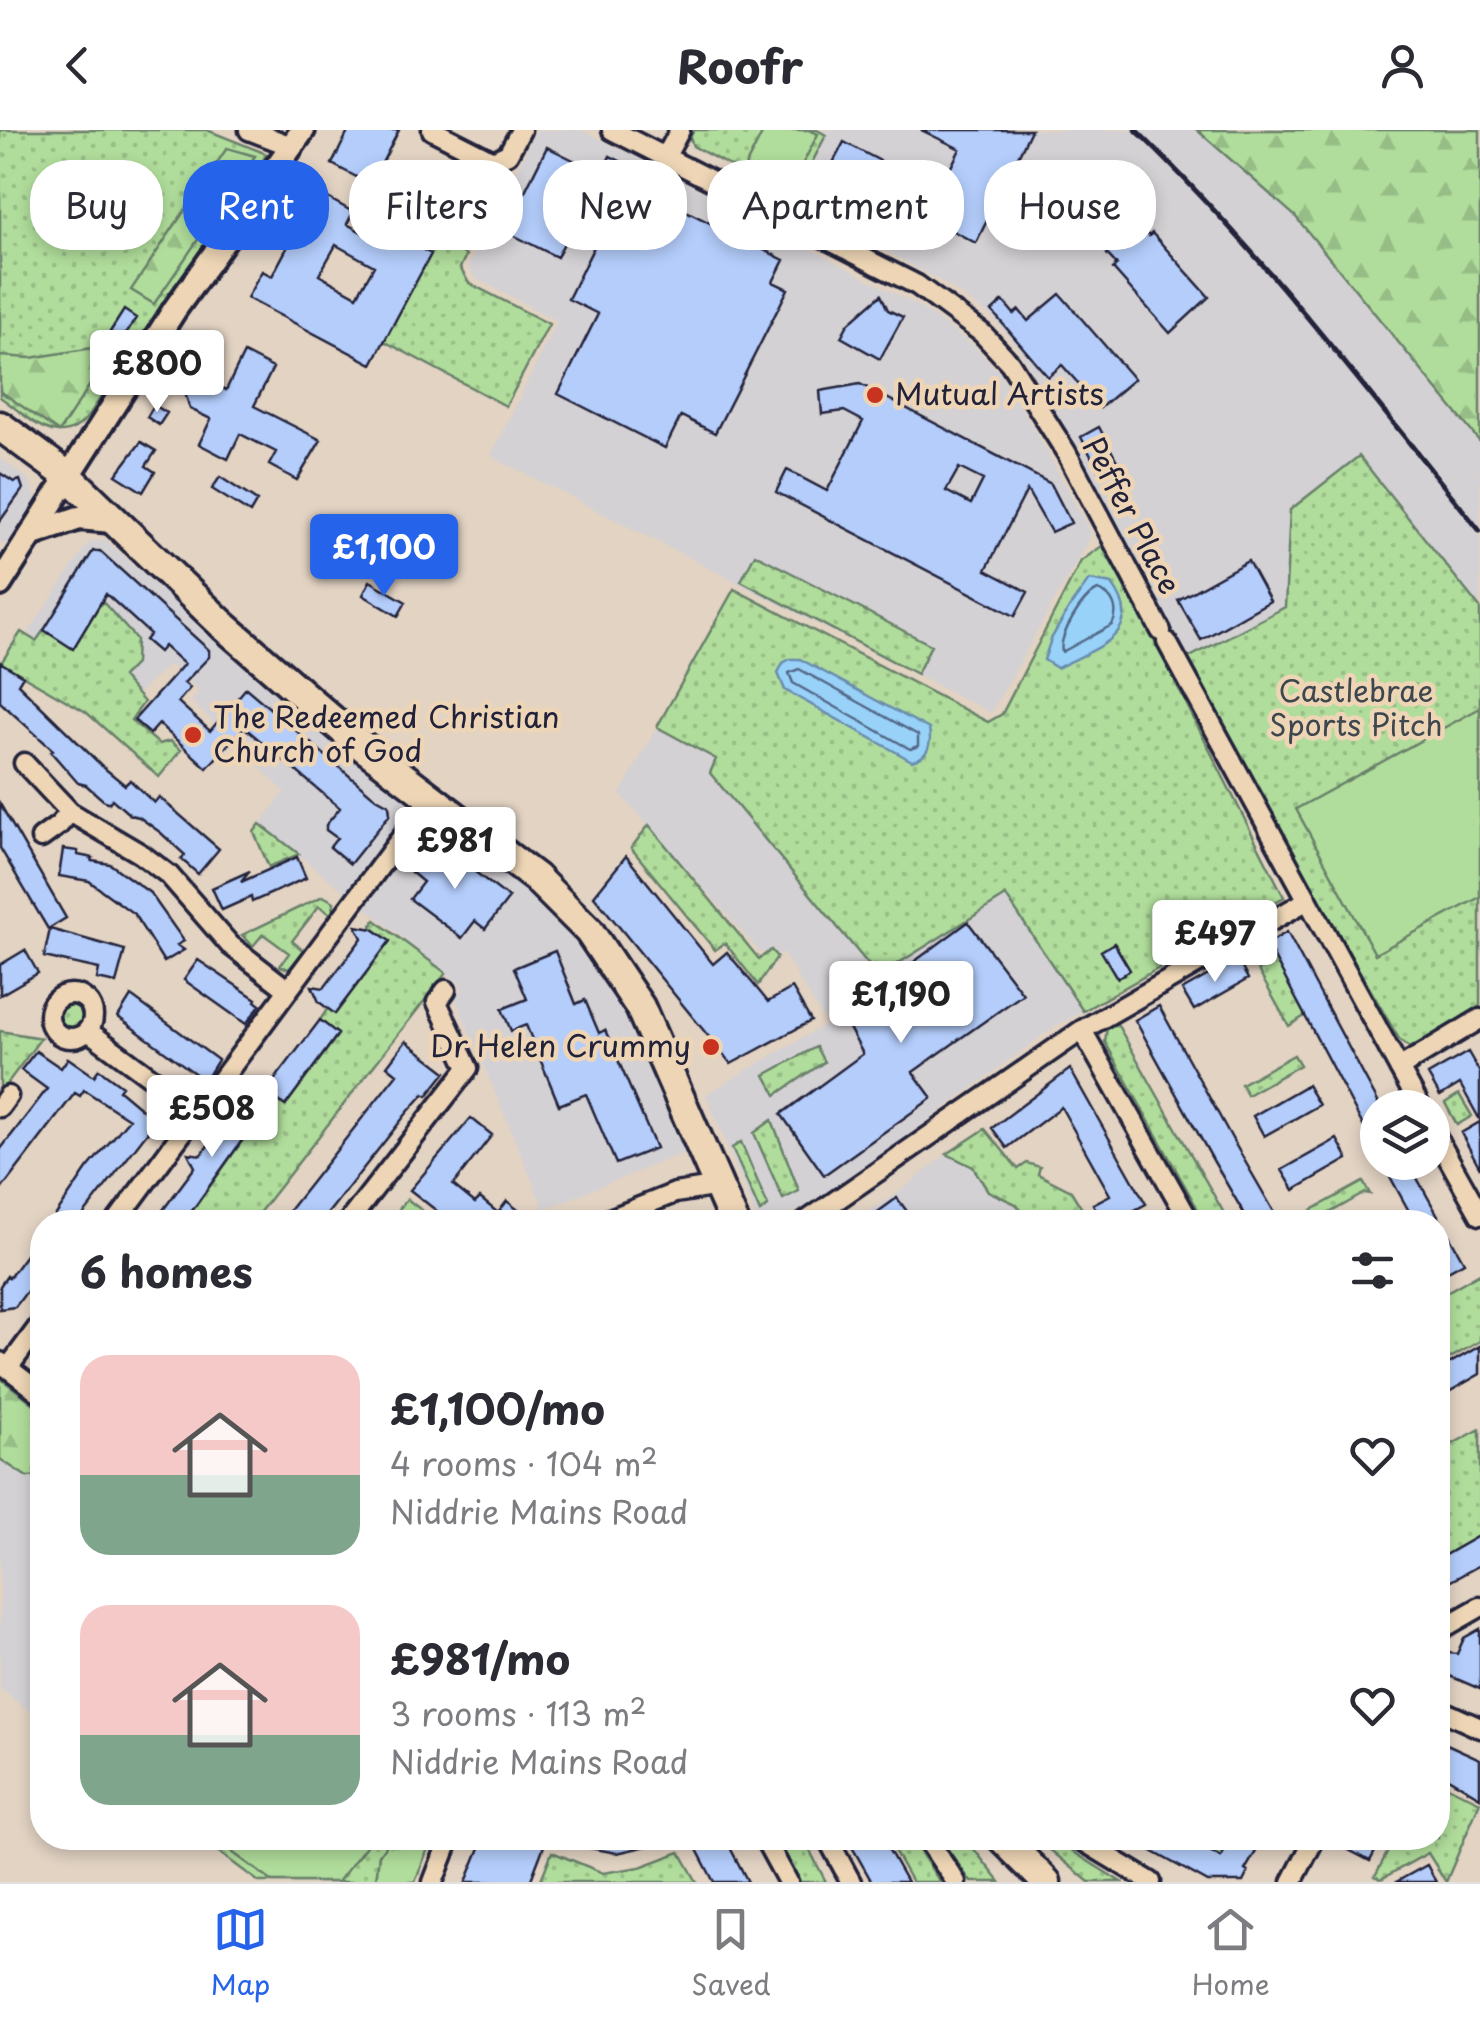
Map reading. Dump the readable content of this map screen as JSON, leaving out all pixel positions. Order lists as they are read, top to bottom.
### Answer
{
  "streets": {
    "street": ["Peffer Place"]
  },
  "parks": ["Castlebrae Sports Pitch"],
  "places": ["Mutual Artists", "The Redeemed Christian Church of God", "Dr Helen Crummy"],
  "page": {
    "header": "Roofr",
    "chip": [
      "Buy",
      "Rent",
      "Filters",
      "New",
      "Apartment",
      "House"
    ],
    "price": [
      "£800",
      "£1,100",
      "£981",
      "£497",
      "£1,190",
      "£508"
    ],
    "heading": "6 homes",
    "list": [
      {
        "name": "£1,100/mo",
        "note": "4 rooms · 104 m² · Niddrie Mains Road"
      },
      {
        "name": "£981/mo",
        "note": "3 rooms · 113 m² · Niddrie Mains Road"
      }
    ],
    "tabs": ["Map", "Saved", "Home"]
  }
}
